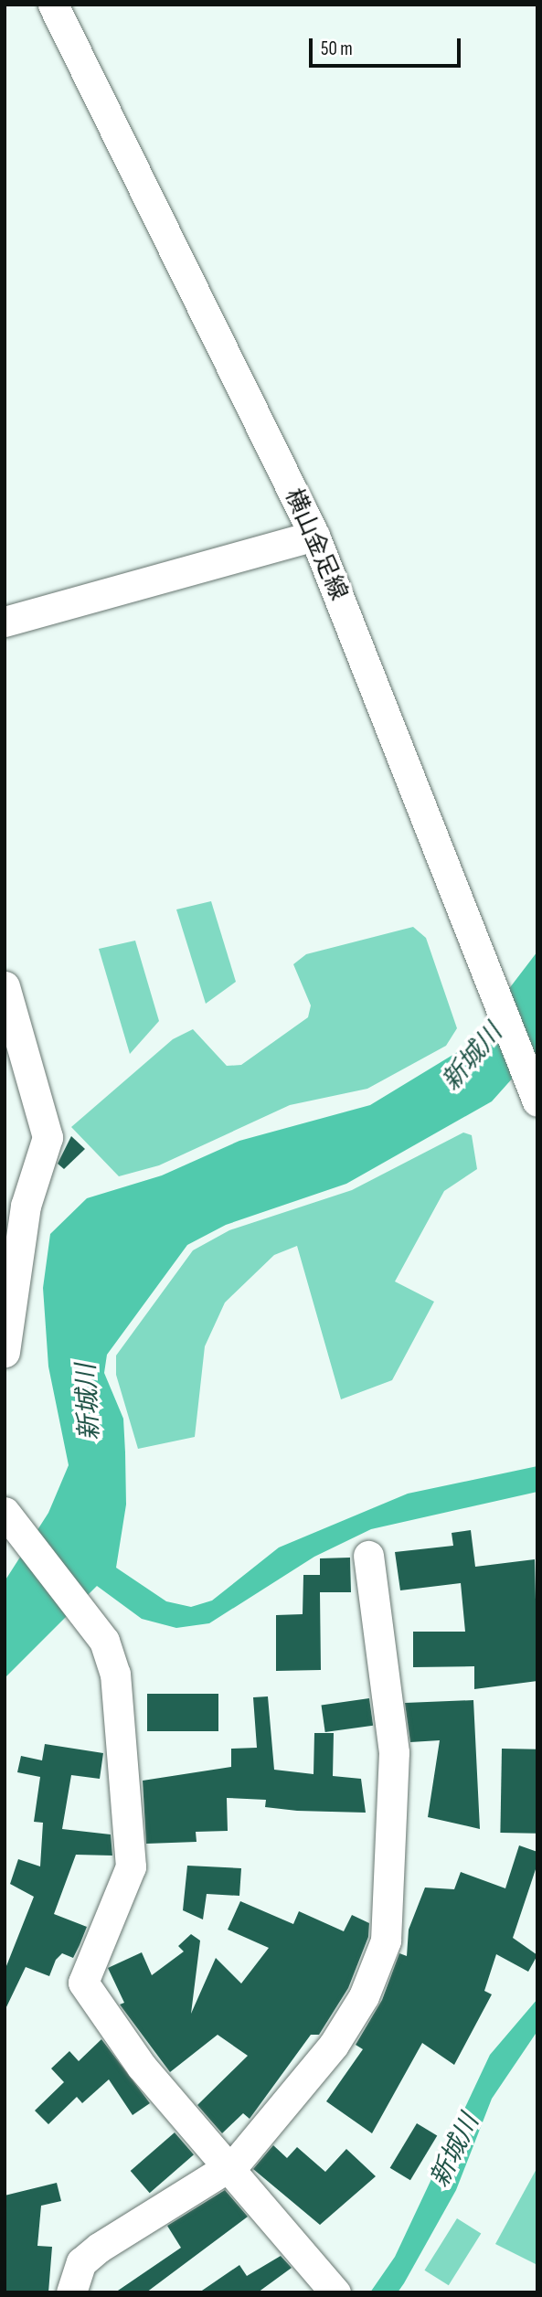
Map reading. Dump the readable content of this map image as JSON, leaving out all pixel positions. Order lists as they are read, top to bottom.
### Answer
{
  "streets": {
    "street": ["横山金足線"]
  },
  "water": ["新城川"],
  "scale_bar": "50 m"
}
